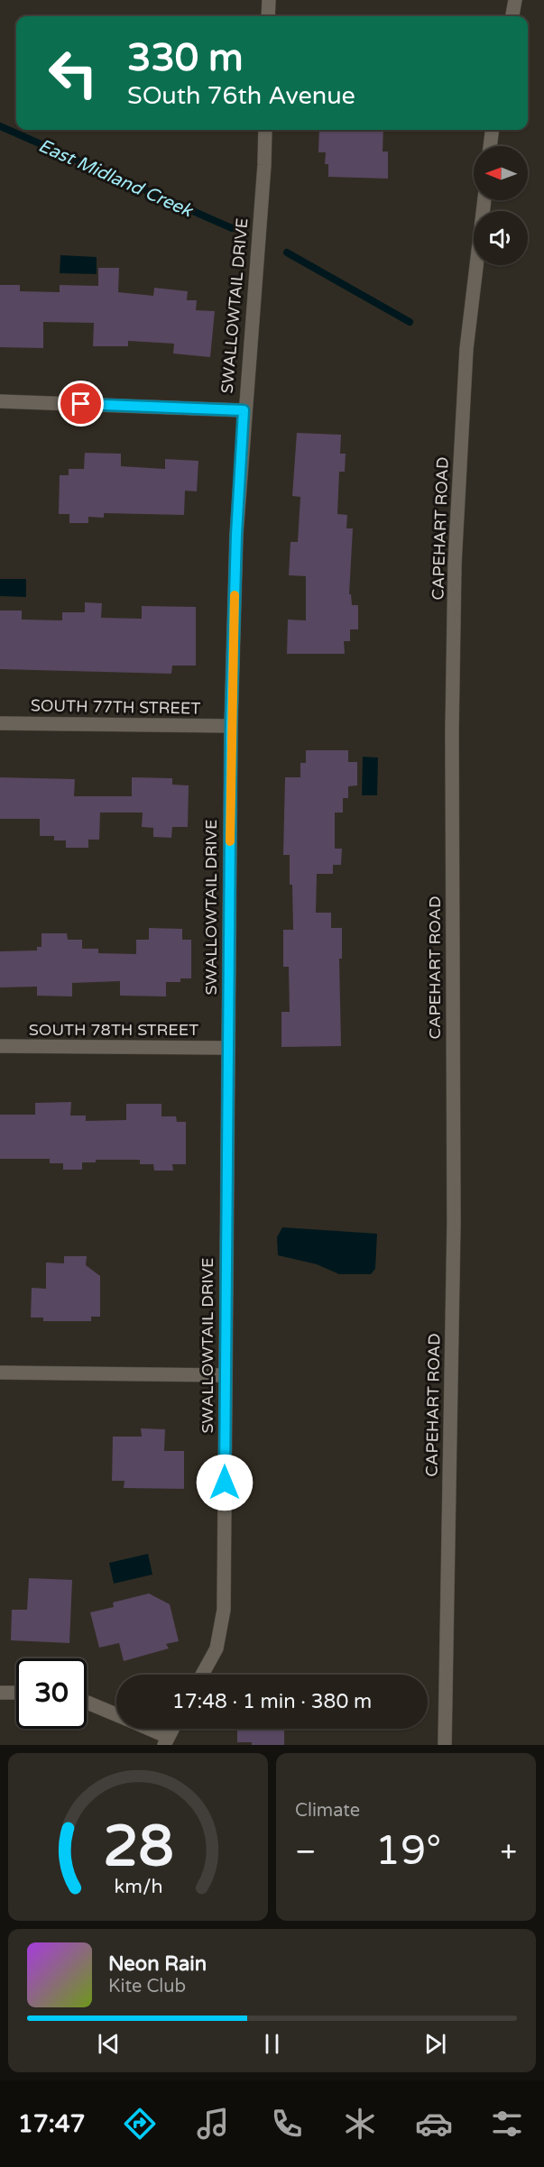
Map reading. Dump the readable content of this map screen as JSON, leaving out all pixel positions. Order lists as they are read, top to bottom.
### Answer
{
  "streets": {
    "street": [
      "SWALLOWTAIL DRIVE",
      "CAPEHART ROAD",
      "SOUTH 77TH STREET",
      "SOUTH 78TH STREET"
    ]
  },
  "crossings": [
    ["SWALLOWTAIL DRIVE", "SOUTH 77TH STREET"],
    ["SWALLOWTAIL DRIVE", "SOUTH 78TH STREET"]
  ],
  "water": ["East Midland Creek"],
  "north": "left",
  "page": {
    "turn": ["330 m", "SOuth 76th Avenue"],
    "limit": "30",
    "trip": "17:48 · 1 min · 380 m",
    "tile": "Climate",
    "heat": ["−", "19°", "+"],
    "song": ["Neon Rain", "Kite Club"],
    "tabs": "17:47",
    "gauge": ["28", "km/h"]
  }
}
